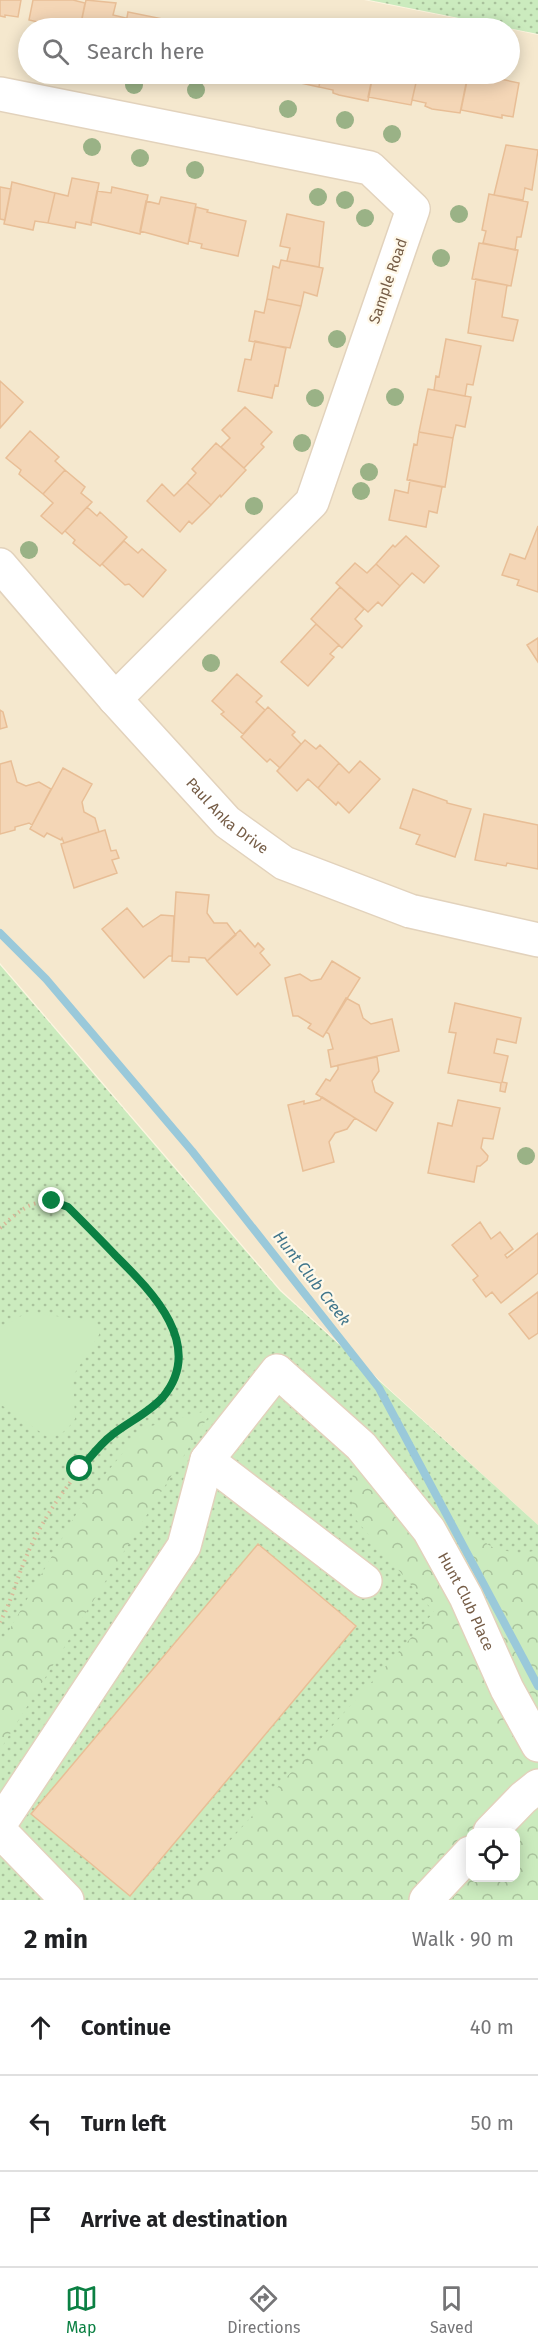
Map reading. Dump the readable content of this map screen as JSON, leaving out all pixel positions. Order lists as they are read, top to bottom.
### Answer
{
  "streets": {
    "street": ["Sample Road", "Paul Anka Drive", "Hunt Club Place"]
  },
  "crossings": [
    ["Sample Road", "Paul Anka Drive"]
  ],
  "water": ["Hunt Club Creek"],
  "page": {
    "search": "Search here",
    "heading": ["2 min", "Walk · 90 m"],
    "list": [
      ["Continue", "40 m"],
      ["Turn left", "50 m"],
      "Arrive at destination"
    ],
    "nav": ["Map", "Directions", "Saved"]
  }
}
